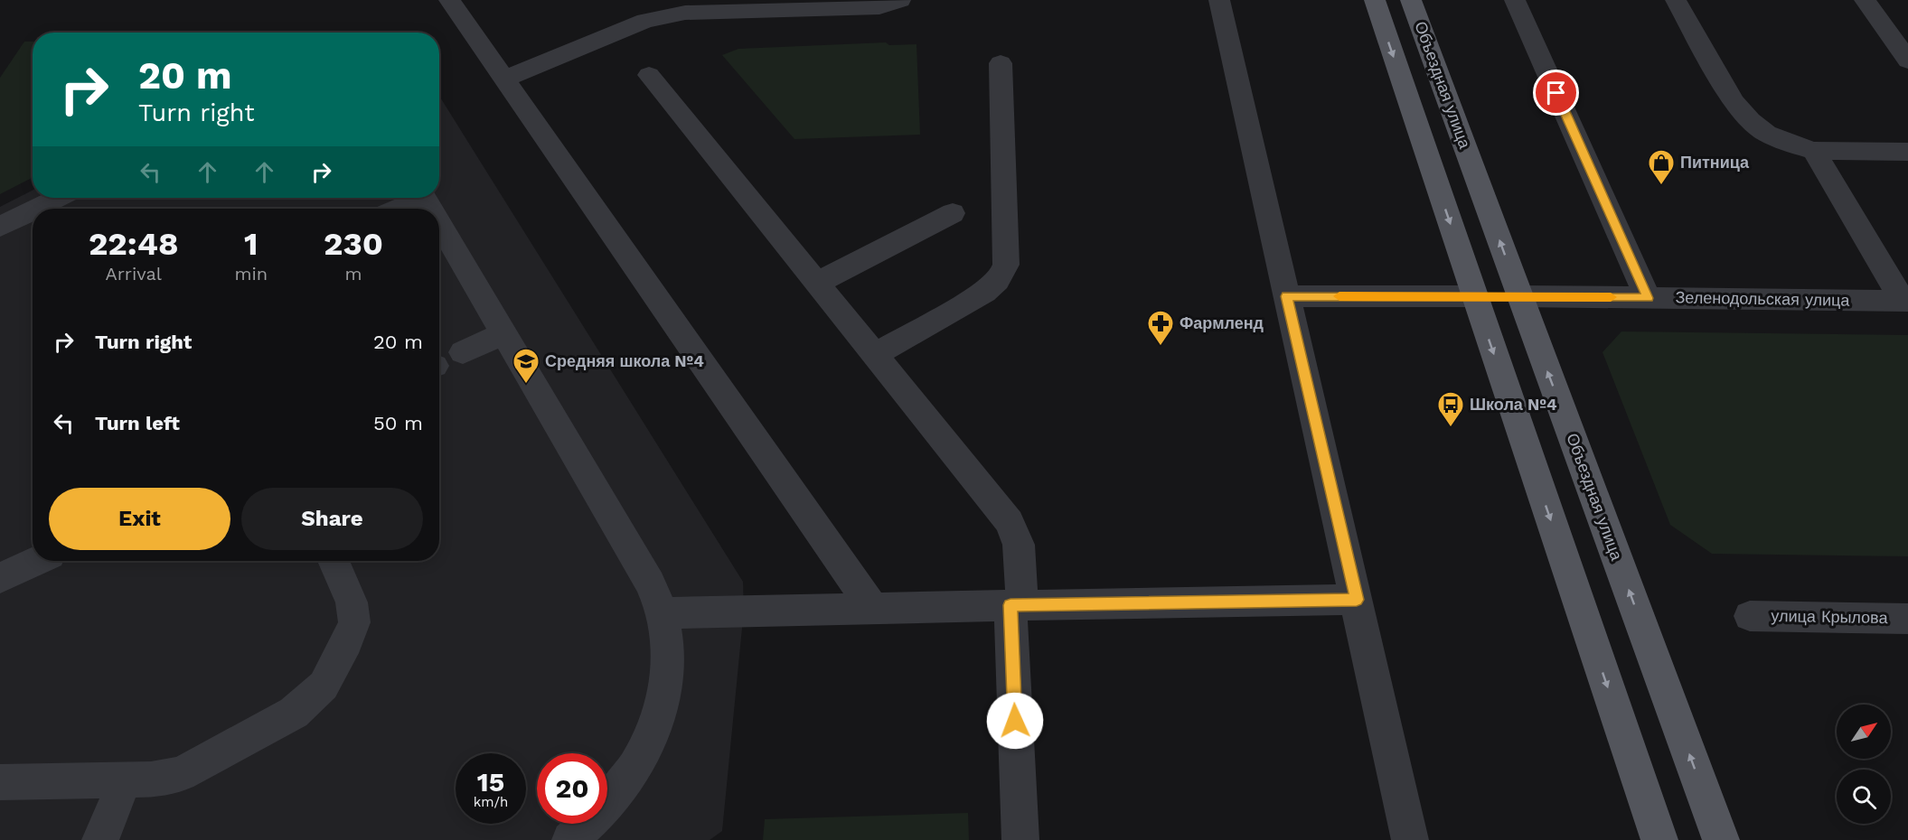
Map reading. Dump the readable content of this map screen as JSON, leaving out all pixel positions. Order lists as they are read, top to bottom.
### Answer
{
  "streets": {
    "main road": ["Объездная улица"],
    "street": ["Зеленодольская улица", "улица Крылова"]
  },
  "crossings": [
    ["Объездная улица", "Зеленодольская улица"]
  ],
  "places": {
    "shop": ["Питница"],
    "pharmacy": ["Фармленд"],
    "school or university": ["Средняя школа №4"],
    "bus stop": ["Школа №4"]
  },
  "north": "top right",
  "page": {
    "turn": ["20 m", "Turn right"],
    "eta": [
      "22:48",
      "Arrival",
      "1",
      "min",
      "230",
      "m"
    ],
    "list": [
      {
        "name": "Turn right",
        "value": "20 m"
      },
      {
        "name": "Turn left",
        "value": "50 m"
      }
    ],
    "buttons": ["Exit", "Share"],
    "speed": "15 km/h",
    "limit": "20"
  }
}
